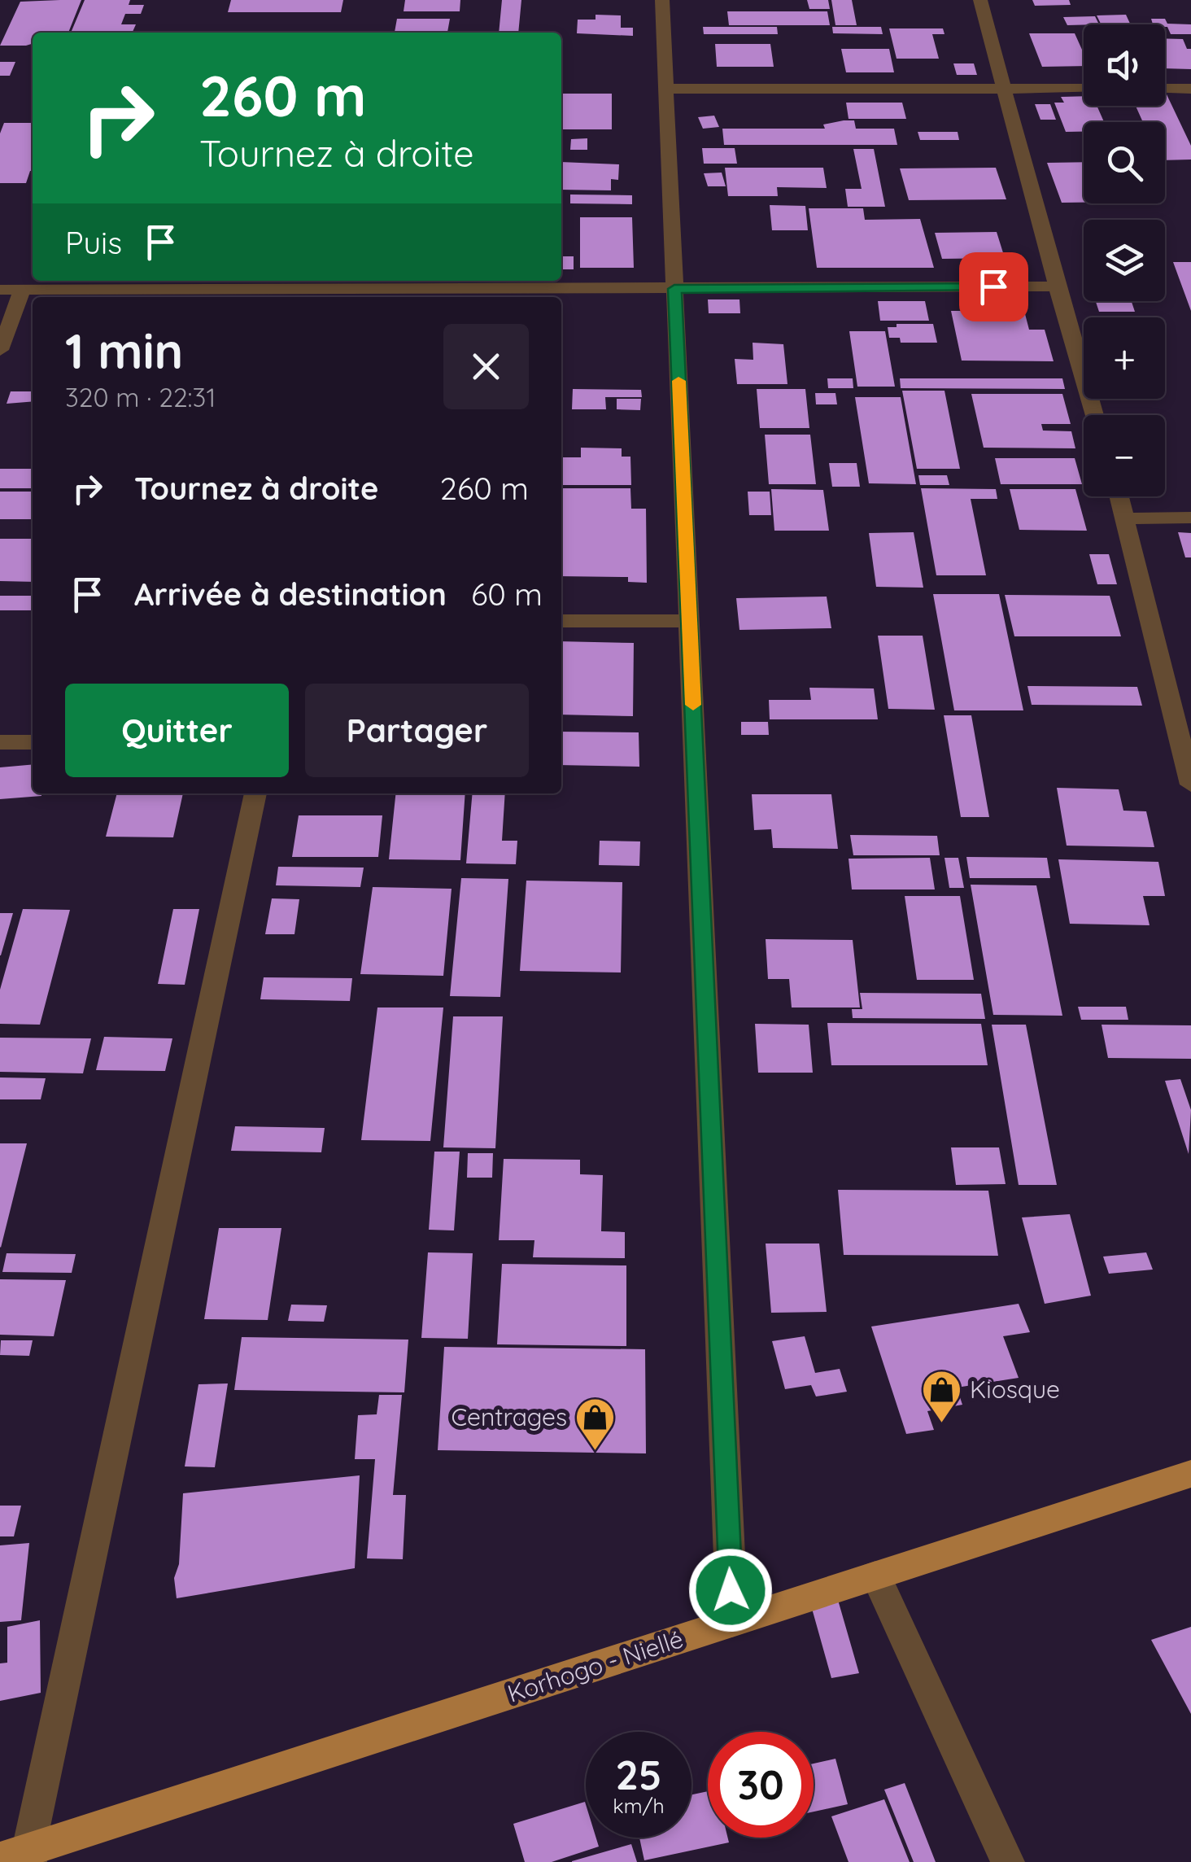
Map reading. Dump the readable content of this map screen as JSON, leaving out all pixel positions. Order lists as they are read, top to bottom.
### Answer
{
  "streets": {
    "main road": ["Korhogo - Niellé"]
  },
  "places": {
    "shop": ["Kiosque", "Centrages"]
  },
  "page": {
    "map_buttons": ["+", "−"],
    "turn": ["260 m", "Tournez à droite"],
    "then": "Puis",
    "heading": ["1 min", "320 m · 22:31"],
    "list": [
      {
        "name": "Tournez à droite",
        "value": "260 m"
      },
      {
        "name": "Arrivée à destination",
        "value": "60 m"
      }
    ],
    "buttons": ["Quitter", "Partager"],
    "speed": "25 km/h",
    "limit": "30"
  }
}
